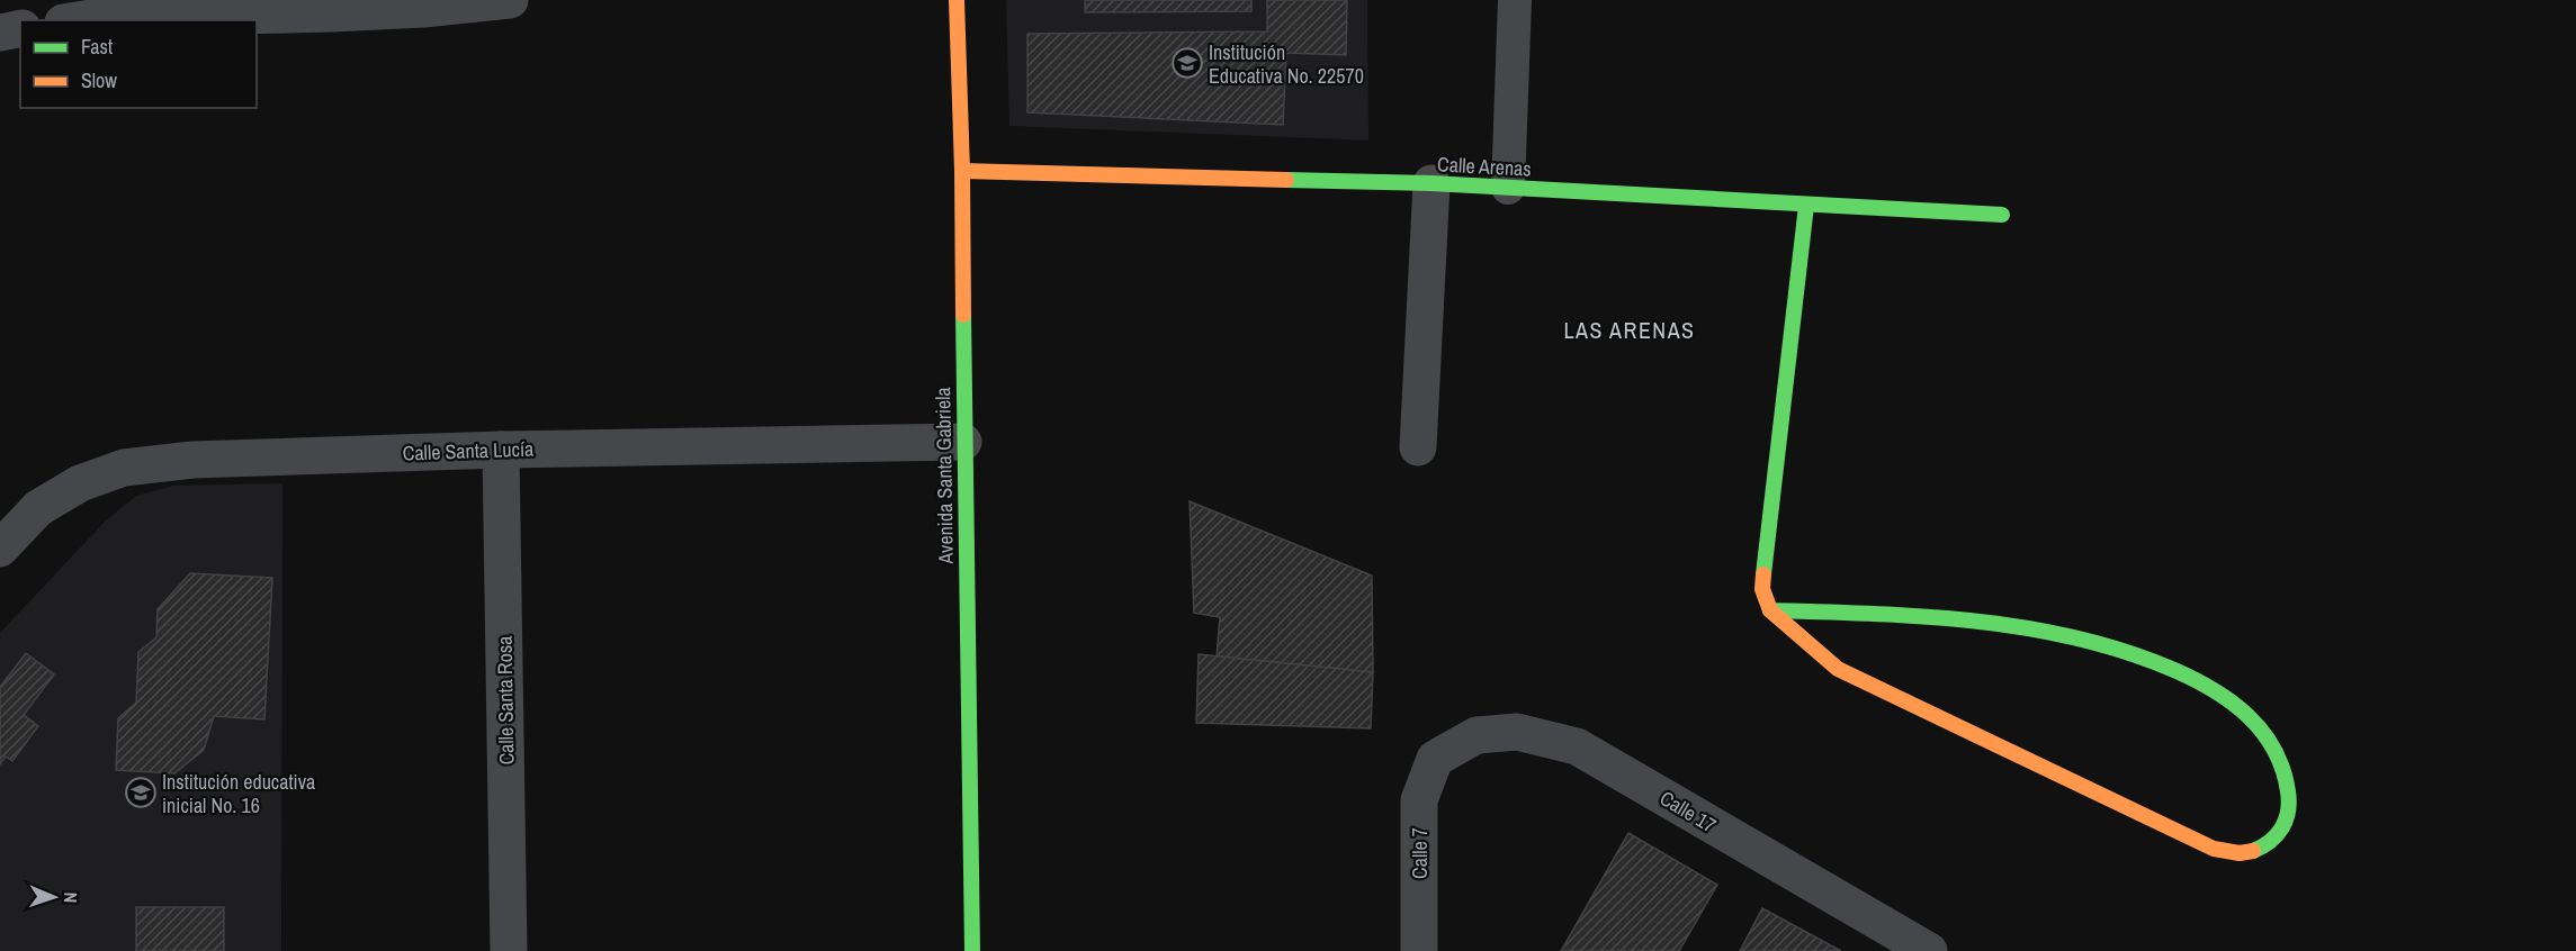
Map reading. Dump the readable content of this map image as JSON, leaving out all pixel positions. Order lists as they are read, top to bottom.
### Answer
{
  "streets": {
    "street": [
      "Calle Arenas",
      "Calle Santa Lucía",
      "Avenida Santa Gabriela",
      "Calle Santa Rosa",
      "Calle 17",
      "Calle 7"
    ]
  },
  "crossings": [
    ["Calle Arenas", "Avenida Santa Gabriela"],
    ["Calle Santa Lucía", "Avenida Santa Gabriela"],
    ["Calle Santa Lucía", "Calle Santa Rosa"],
    ["Calle 17", "Calle 7"]
  ],
  "districts": ["LAS ARENAS"],
  "places": {
    "school or university": ["Institución Educativa No. 22570", "Institución educativa inicial No. 16"]
  },
  "legend": ["Fast", "Slow"],
  "north": "right"
}
